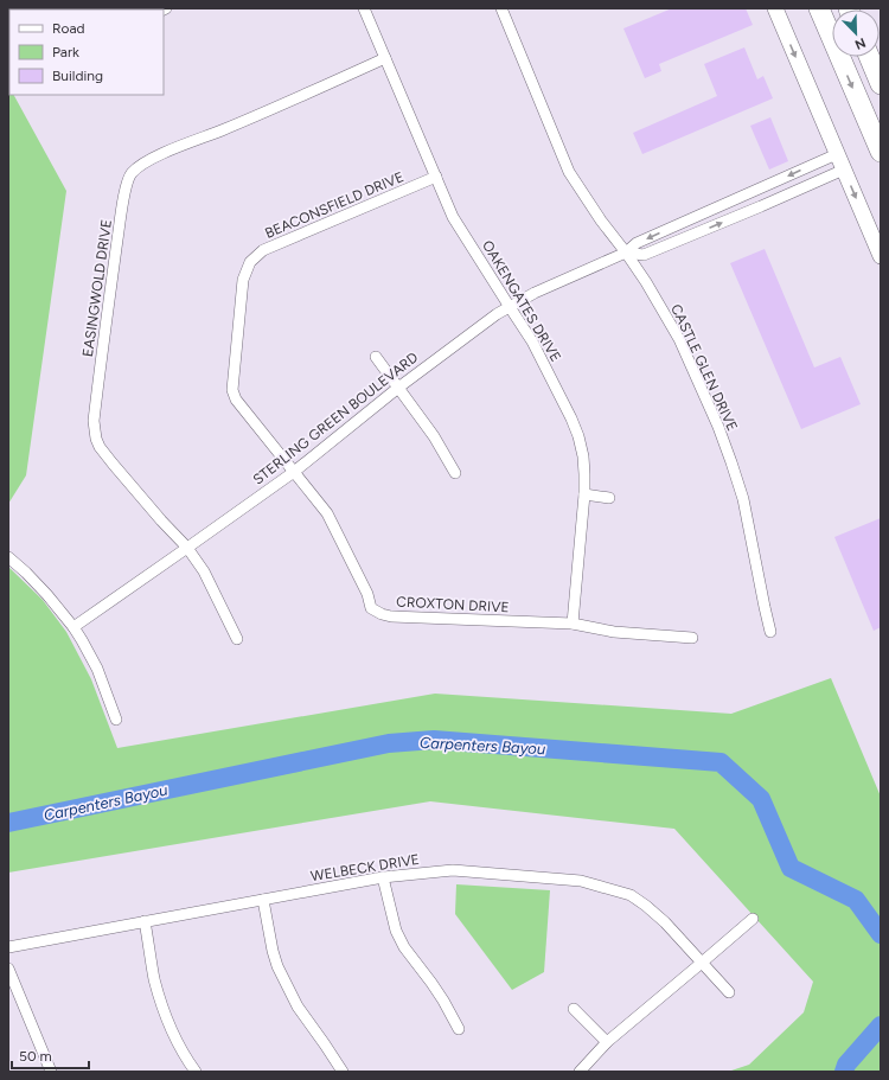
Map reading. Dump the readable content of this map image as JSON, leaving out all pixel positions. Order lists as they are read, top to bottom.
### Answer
{
  "streets": {
    "street": [
      "BEACONSFIELD DRIVE",
      "EASINGWOLD DRIVE",
      "OAKENGATES DRIVE",
      "CASTLE GLEN DRIVE",
      "STERLING GREEN BOULEVARD",
      "CROXTON DRIVE",
      "WELBECK DRIVE"
    ]
  },
  "crossings": [
    ["BEACONSFIELD DRIVE", "OAKENGATES DRIVE"],
    ["BEACONSFIELD DRIVE", "STERLING GREEN BOULEVARD"],
    ["BEACONSFIELD DRIVE", "CROXTON DRIVE"],
    ["EASINGWOLD DRIVE", "OAKENGATES DRIVE"],
    ["EASINGWOLD DRIVE", "STERLING GREEN BOULEVARD"],
    ["OAKENGATES DRIVE", "STERLING GREEN BOULEVARD"],
    ["OAKENGATES DRIVE", "CROXTON DRIVE"],
    ["CASTLE GLEN DRIVE", "STERLING GREEN BOULEVARD"],
    ["STERLING GREEN BOULEVARD", "CROXTON DRIVE"]
  ],
  "water": ["Carpenters Bayou"],
  "legend": ["Road", "Park", "Building"],
  "scale_bar": "50 m",
  "north": "bottom right"
}
